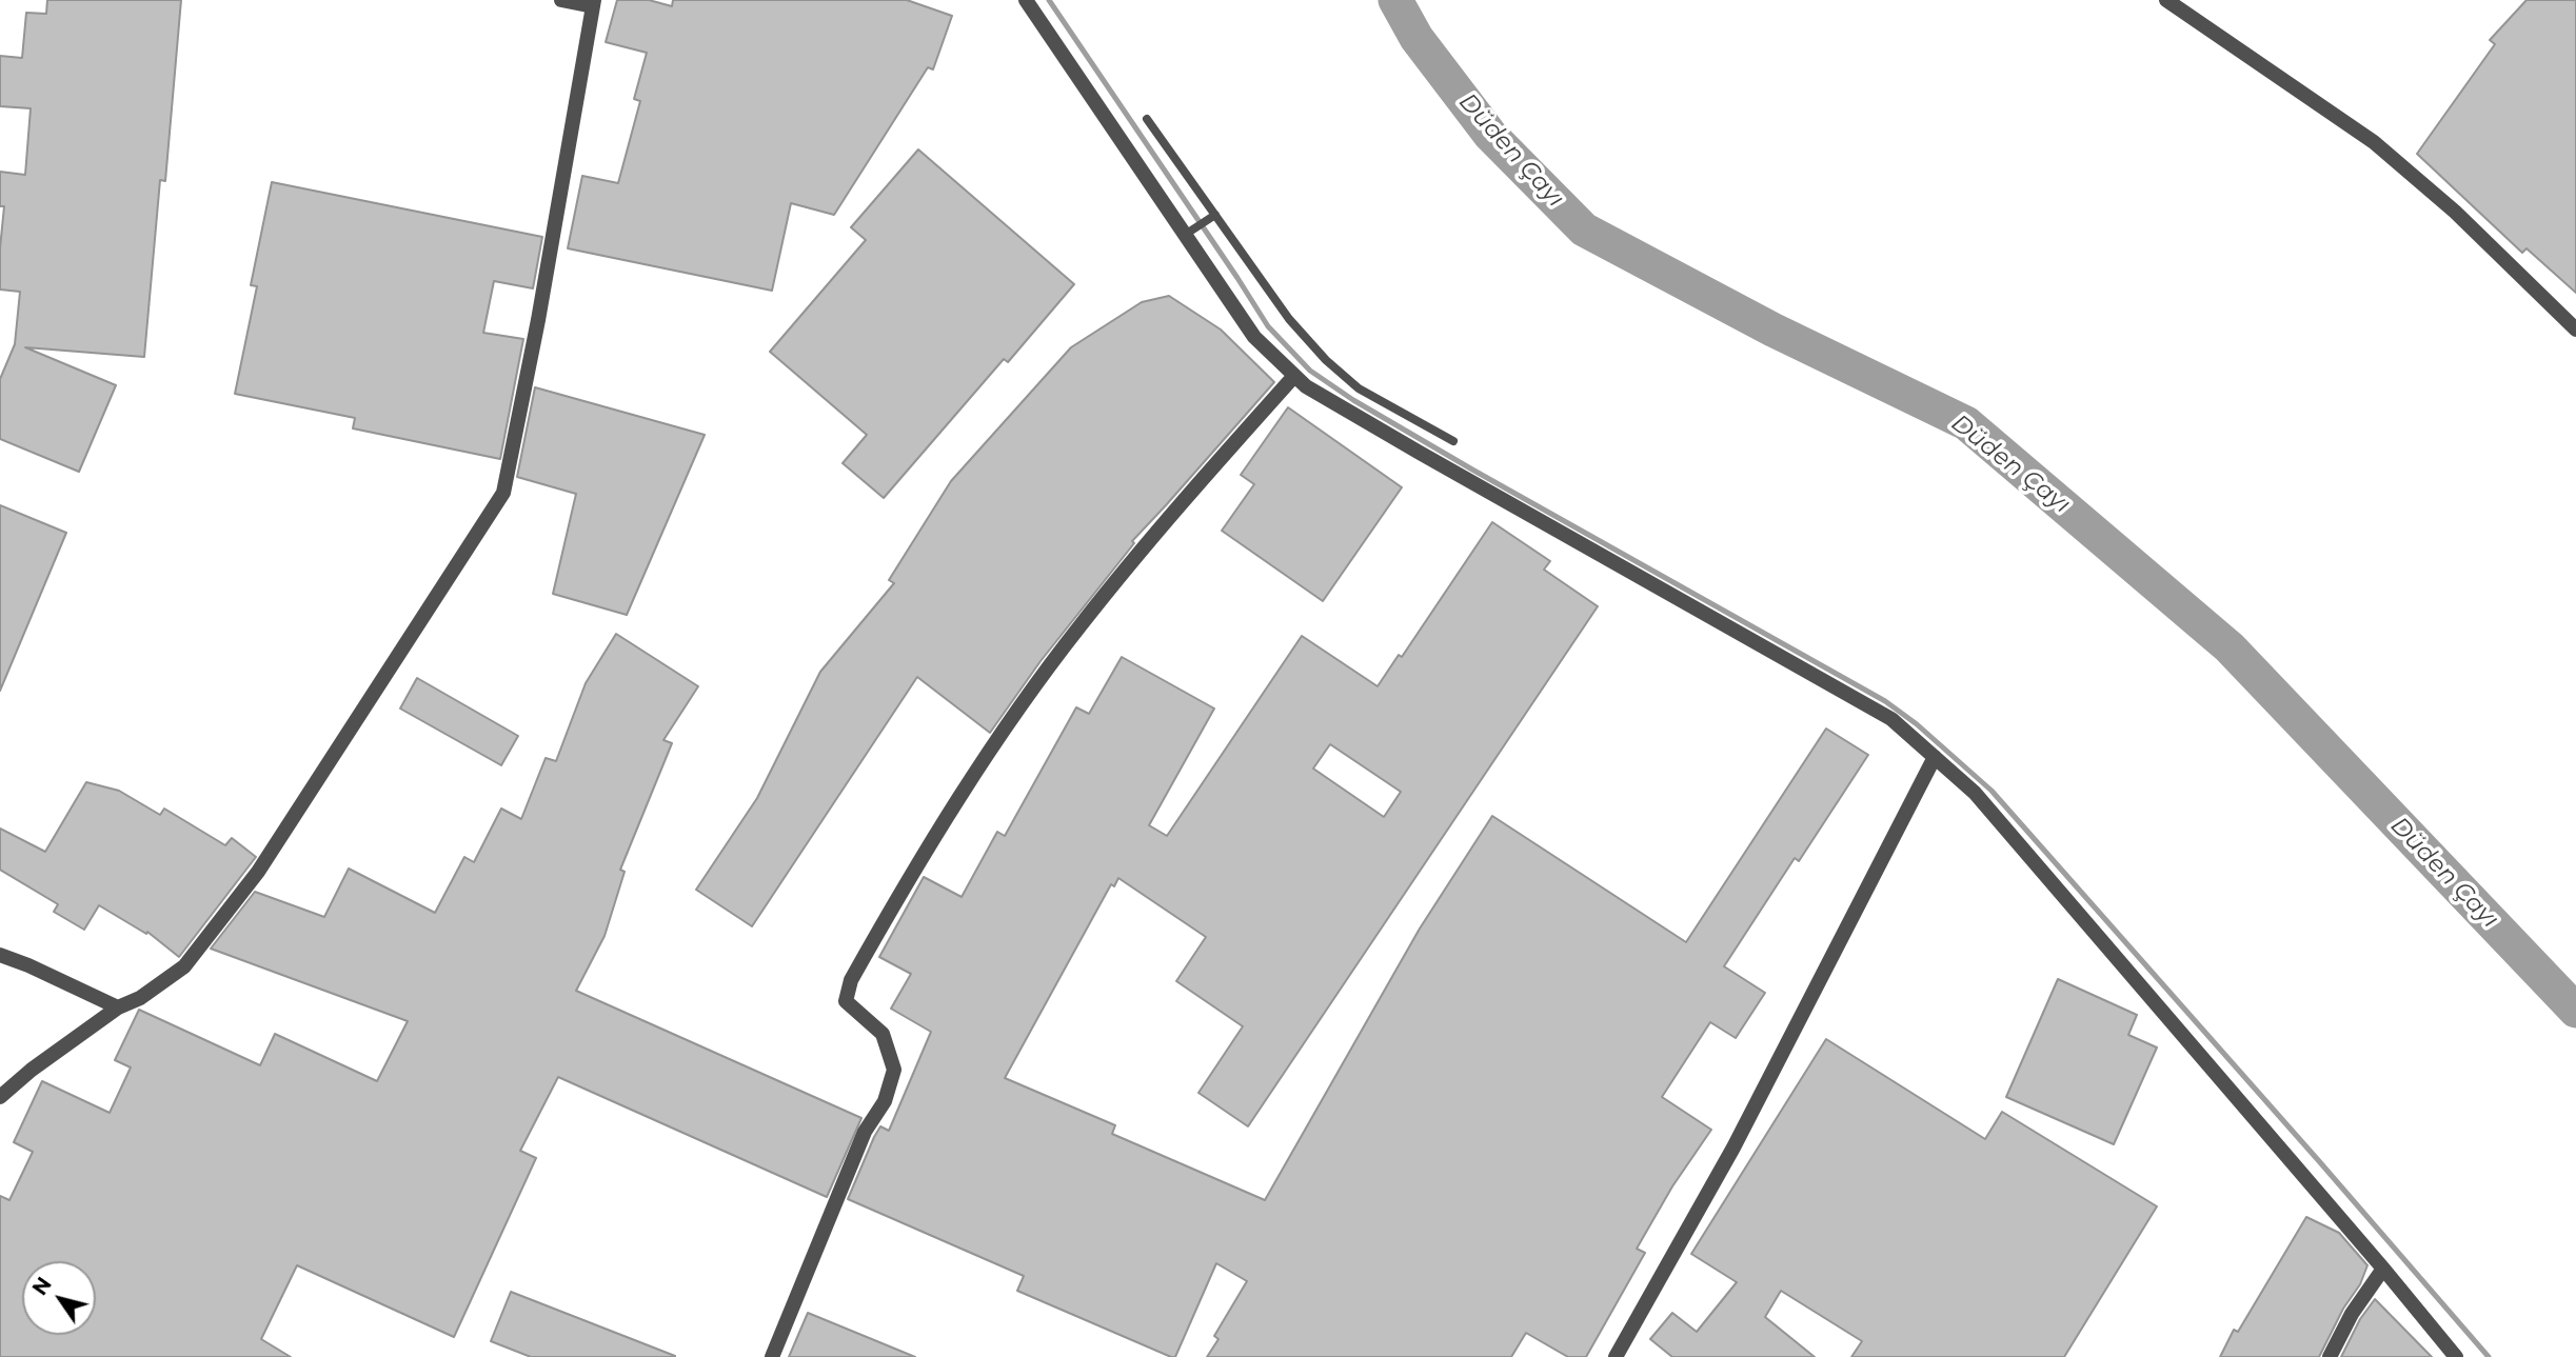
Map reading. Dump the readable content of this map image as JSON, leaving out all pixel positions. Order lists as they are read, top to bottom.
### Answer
{
  "water": ["Düden Çayı"],
  "north": "top left"
}
